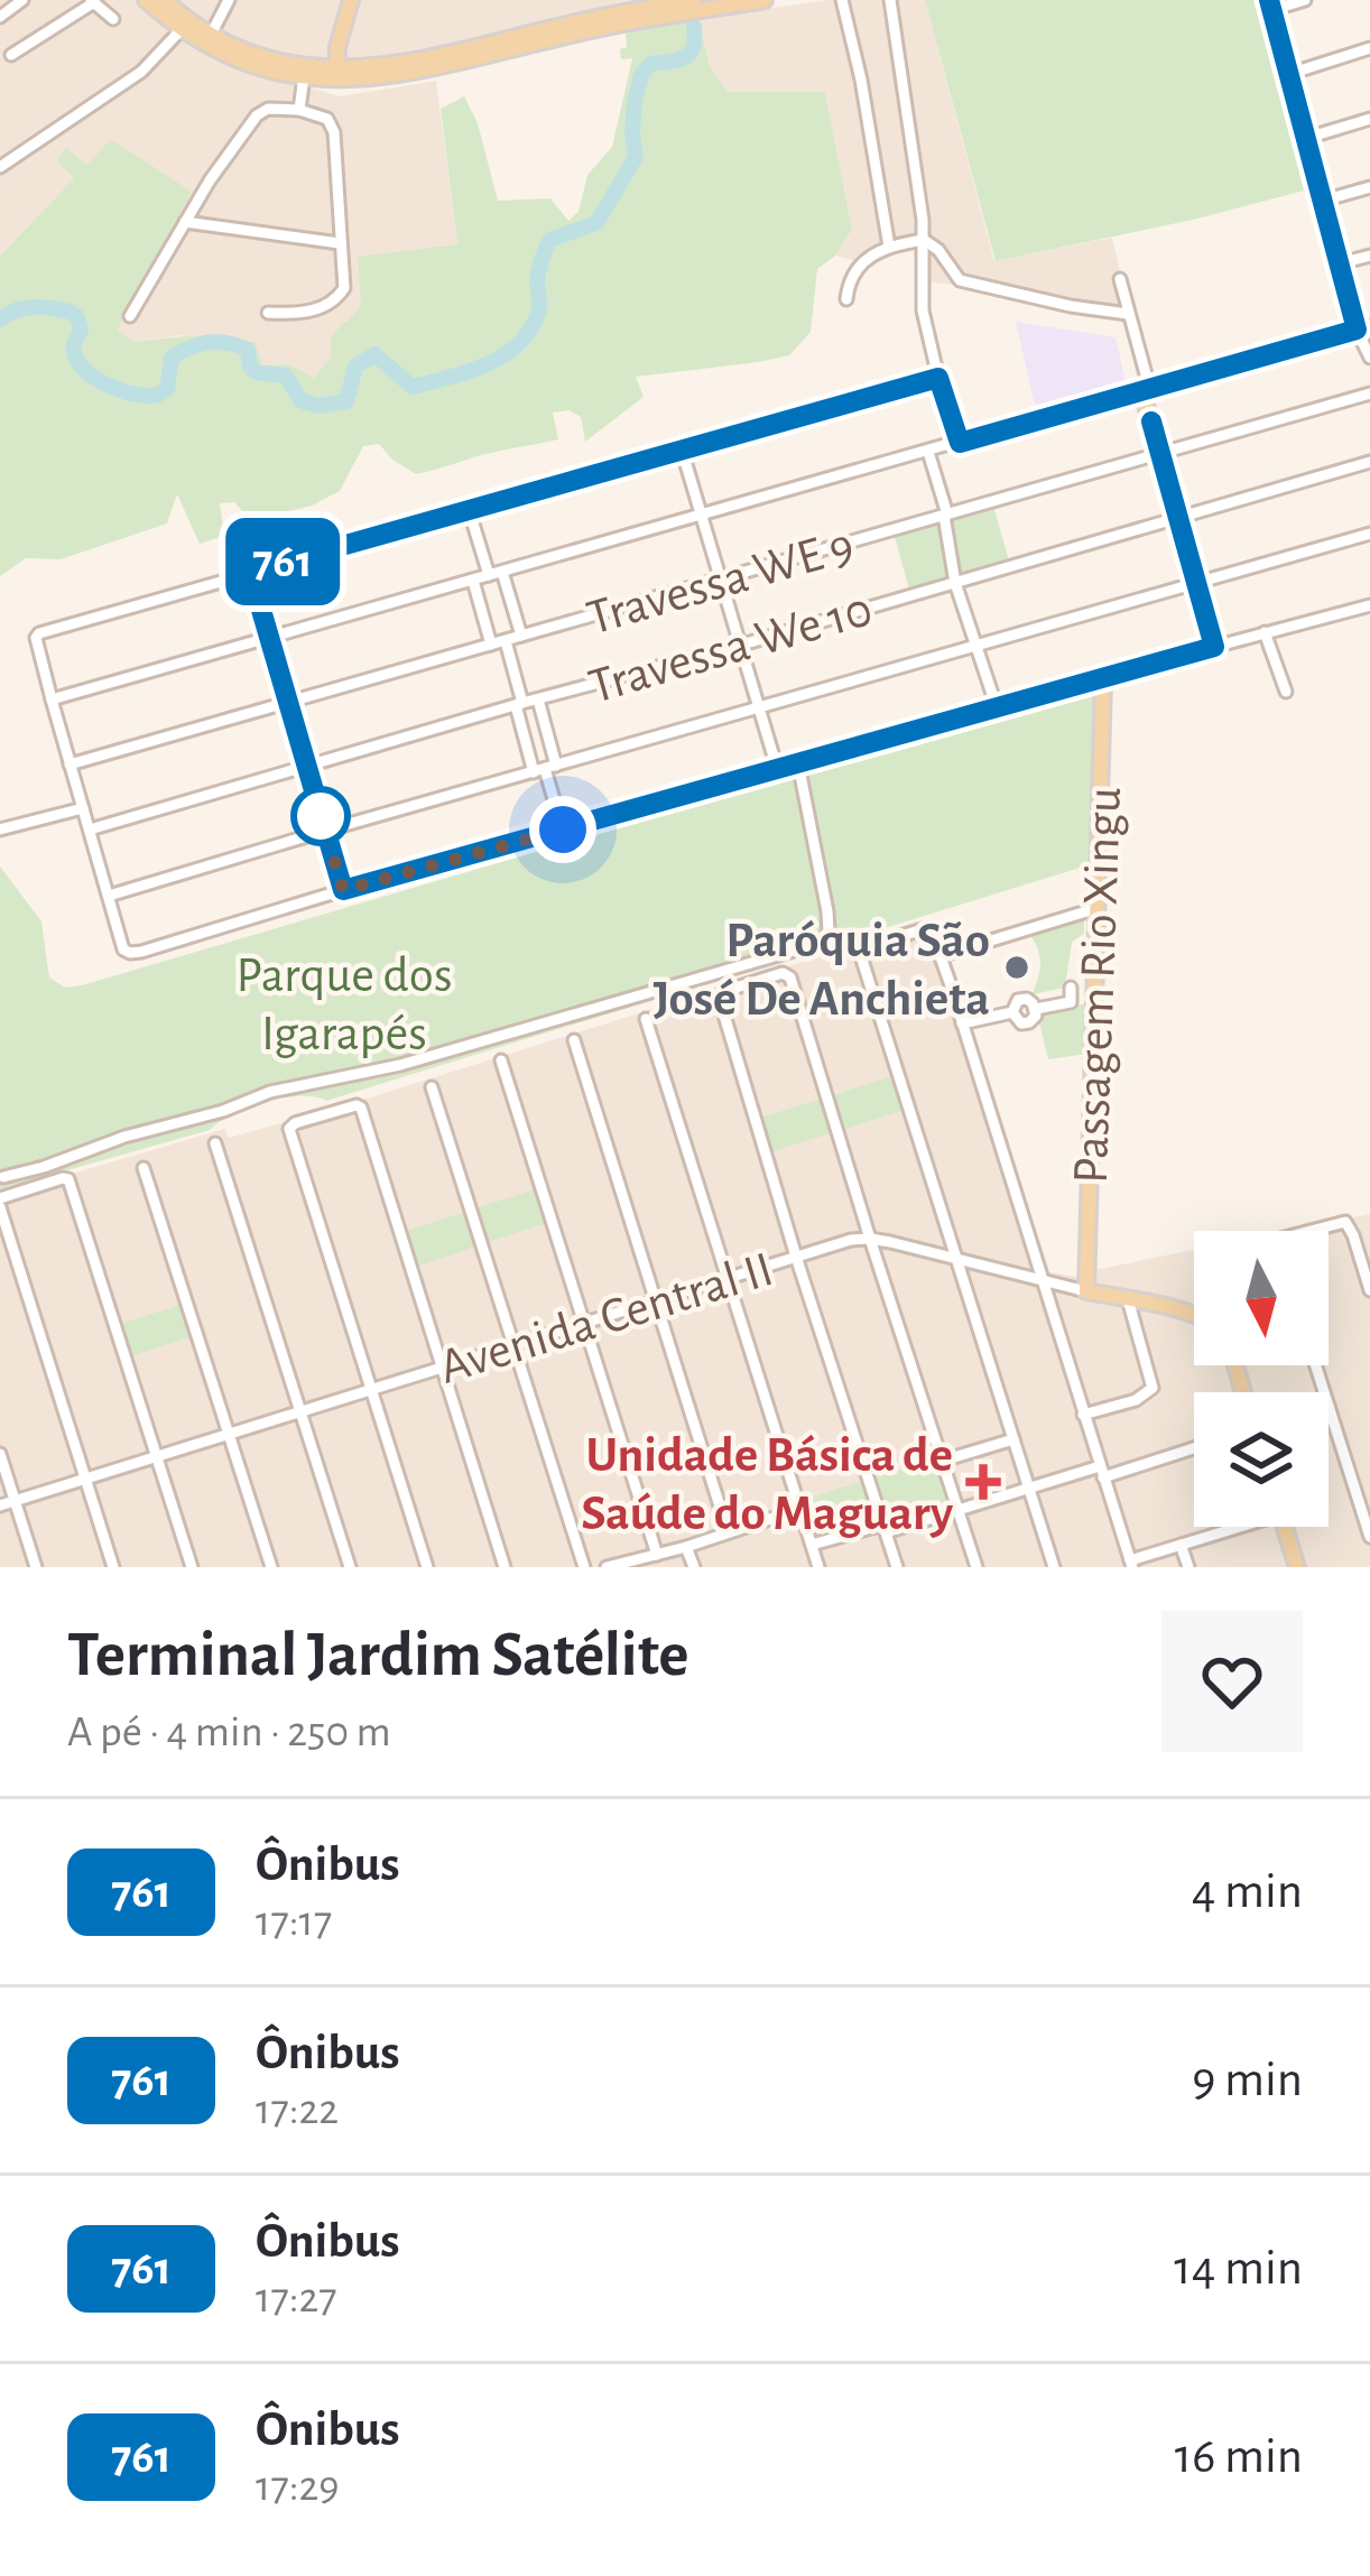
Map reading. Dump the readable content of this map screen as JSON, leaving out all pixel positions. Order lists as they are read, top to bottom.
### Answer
{
  "streets": {
    "main road": ["Passagem Rio Xingu", "Avenida Central II"],
    "street": ["Travessa WE 9", "Travessa We 10"]
  },
  "crossings": [
    ["Passagem Rio Xingu", "Avenida Central II"]
  ],
  "parks": ["Parque dos Igarapés"],
  "places": {
    "other": ["Paróquia São José De Anchieta"],
    "health": ["Unidade Básica de Saúde do Maguary"]
  },
  "lines": ["bus line 761"],
  "north": "bottom",
  "page": {
    "on_map": "761",
    "heading": ["Terminal Jardim Satélite", "A pé · 4 min · 250 m"],
    "list": [
      {
        "mark": "761",
        "name": "Ônibus",
        "note": "17:17",
        "value": "4 min"
      },
      {
        "mark": "761",
        "name": "Ônibus",
        "note": "17:22",
        "value": "9 min"
      },
      {
        "mark": "761",
        "name": "Ônibus",
        "note": "17:27",
        "value": "14 min"
      },
      {
        "mark": "761",
        "name": "Ônibus",
        "note": "17:29",
        "value": "16 min"
      }
    ]
  }
}
